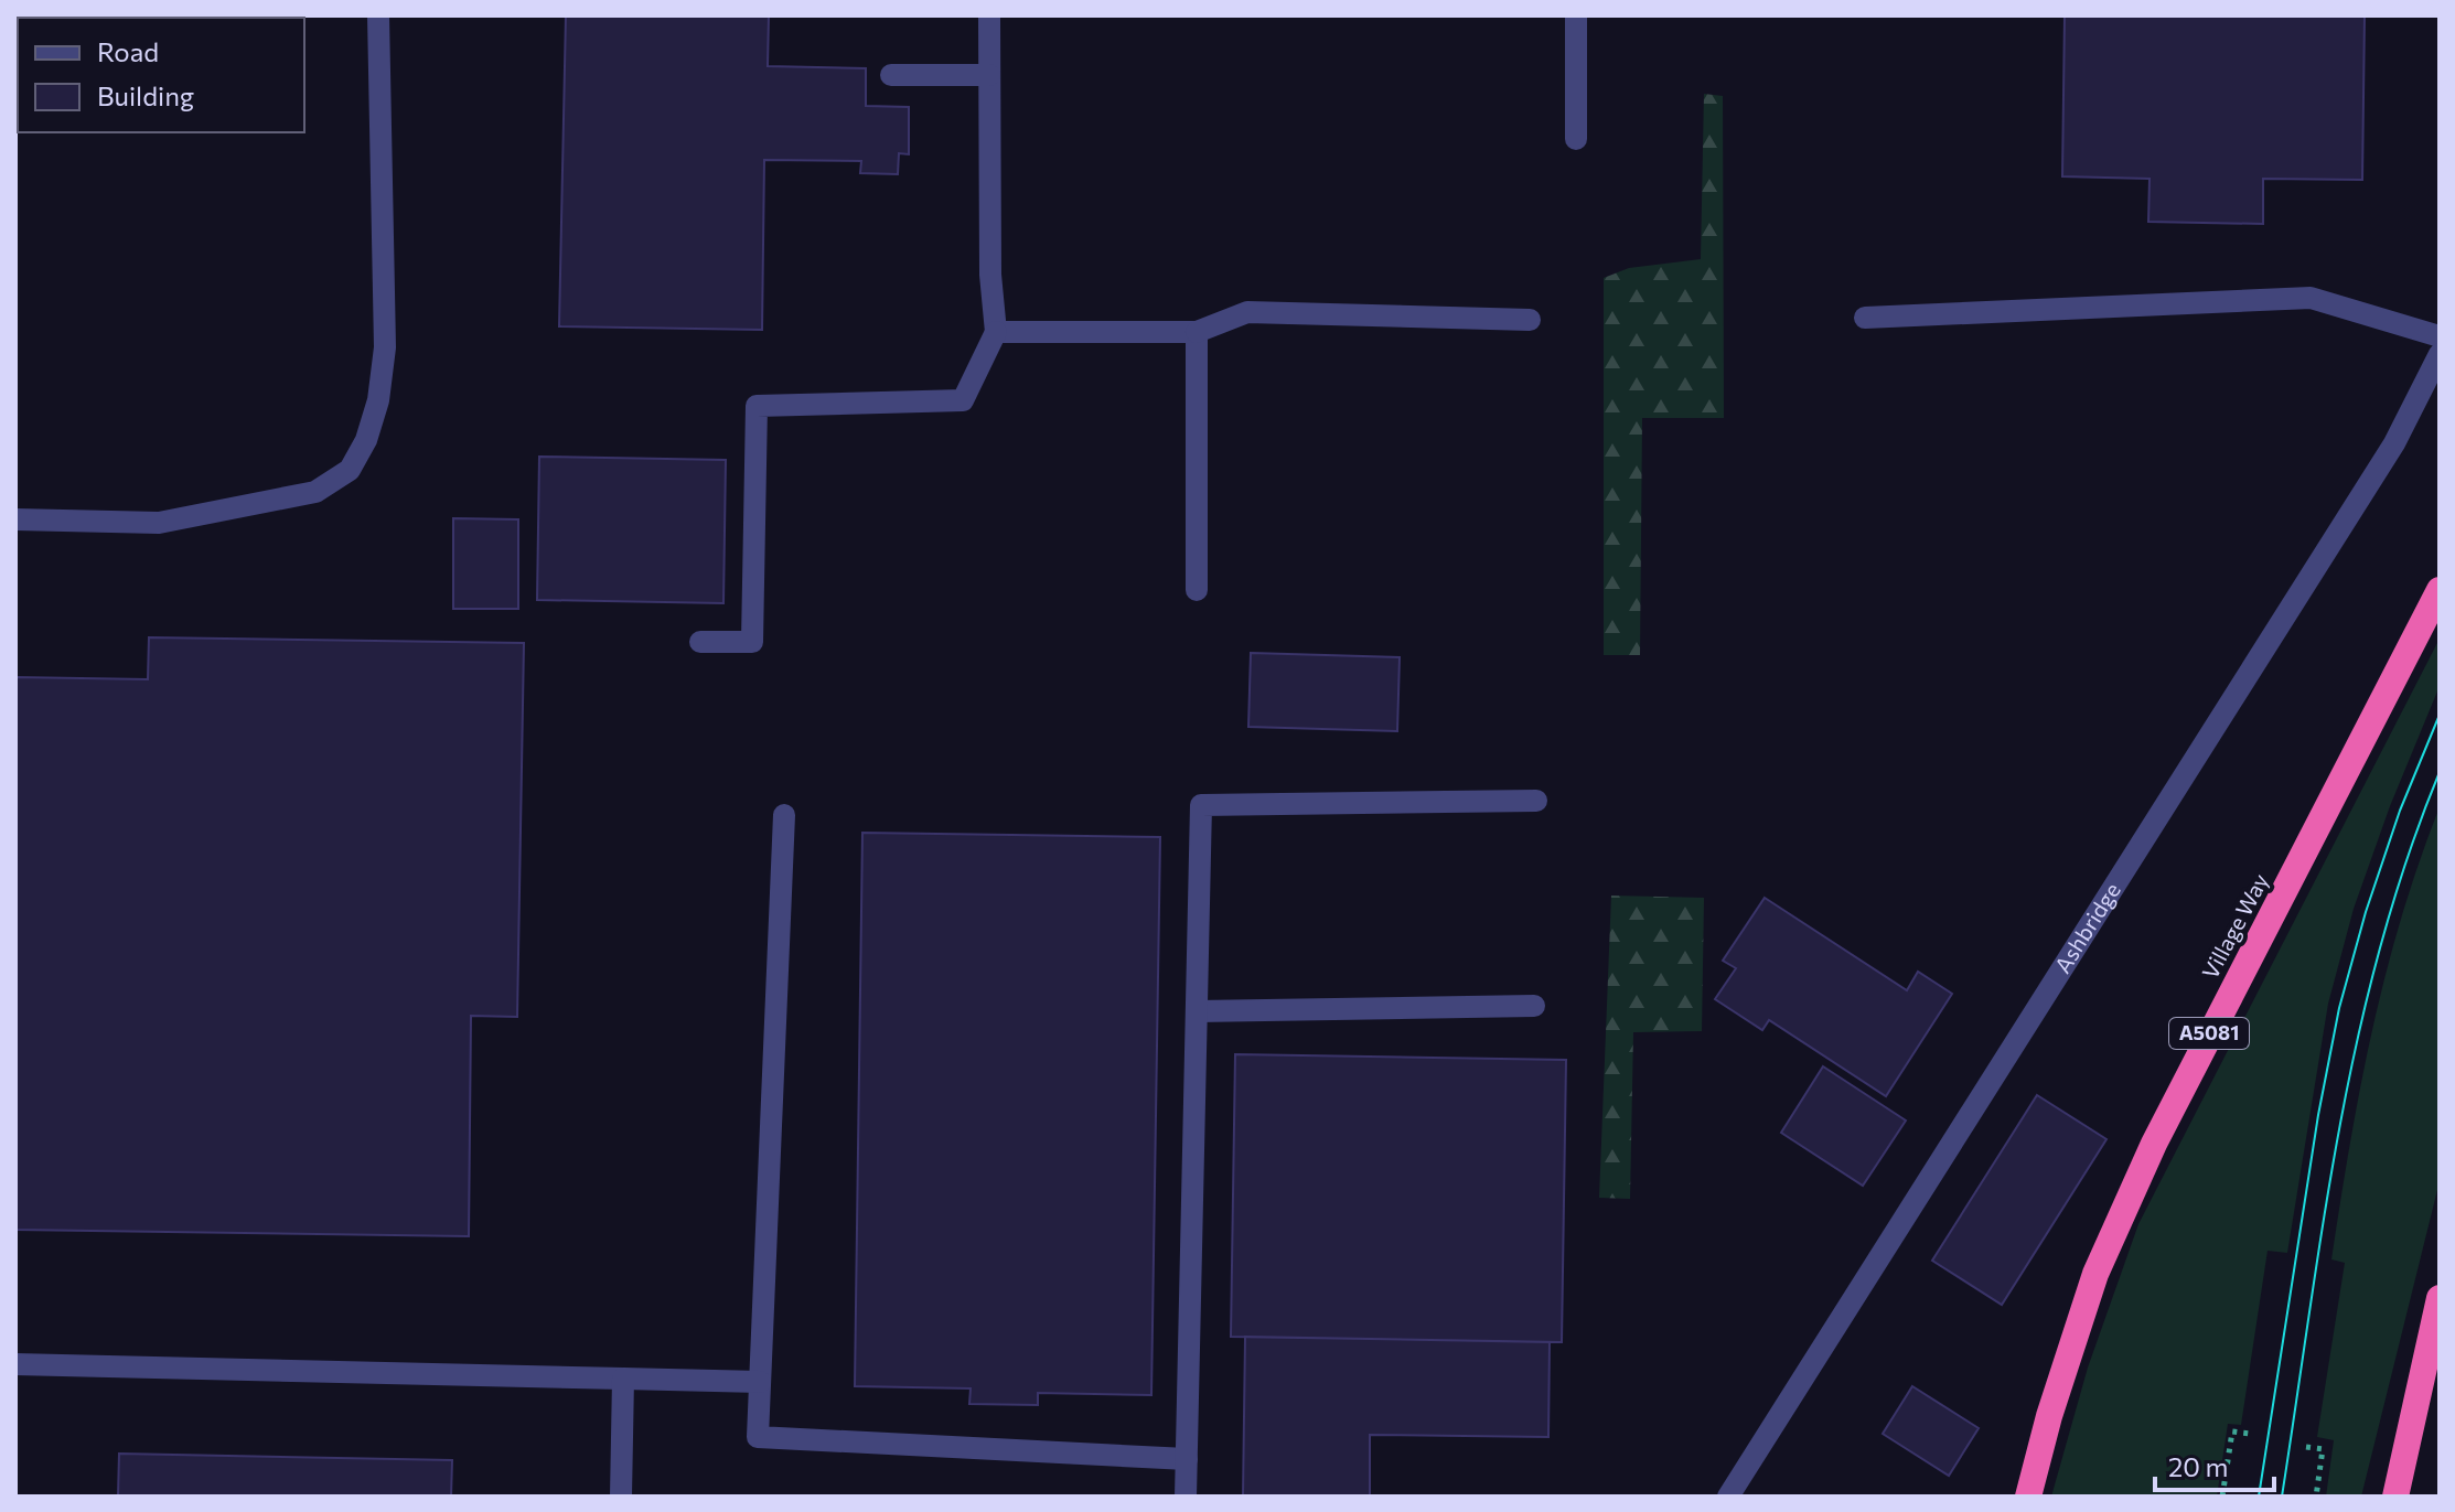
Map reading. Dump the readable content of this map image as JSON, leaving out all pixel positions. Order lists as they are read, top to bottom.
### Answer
{
  "streets": {
    "highway": ["Village Way", "A5081"],
    "street": ["Ashbridge"]
  },
  "legend": ["Road", "Building"],
  "scale_bar": "20 m"
}
